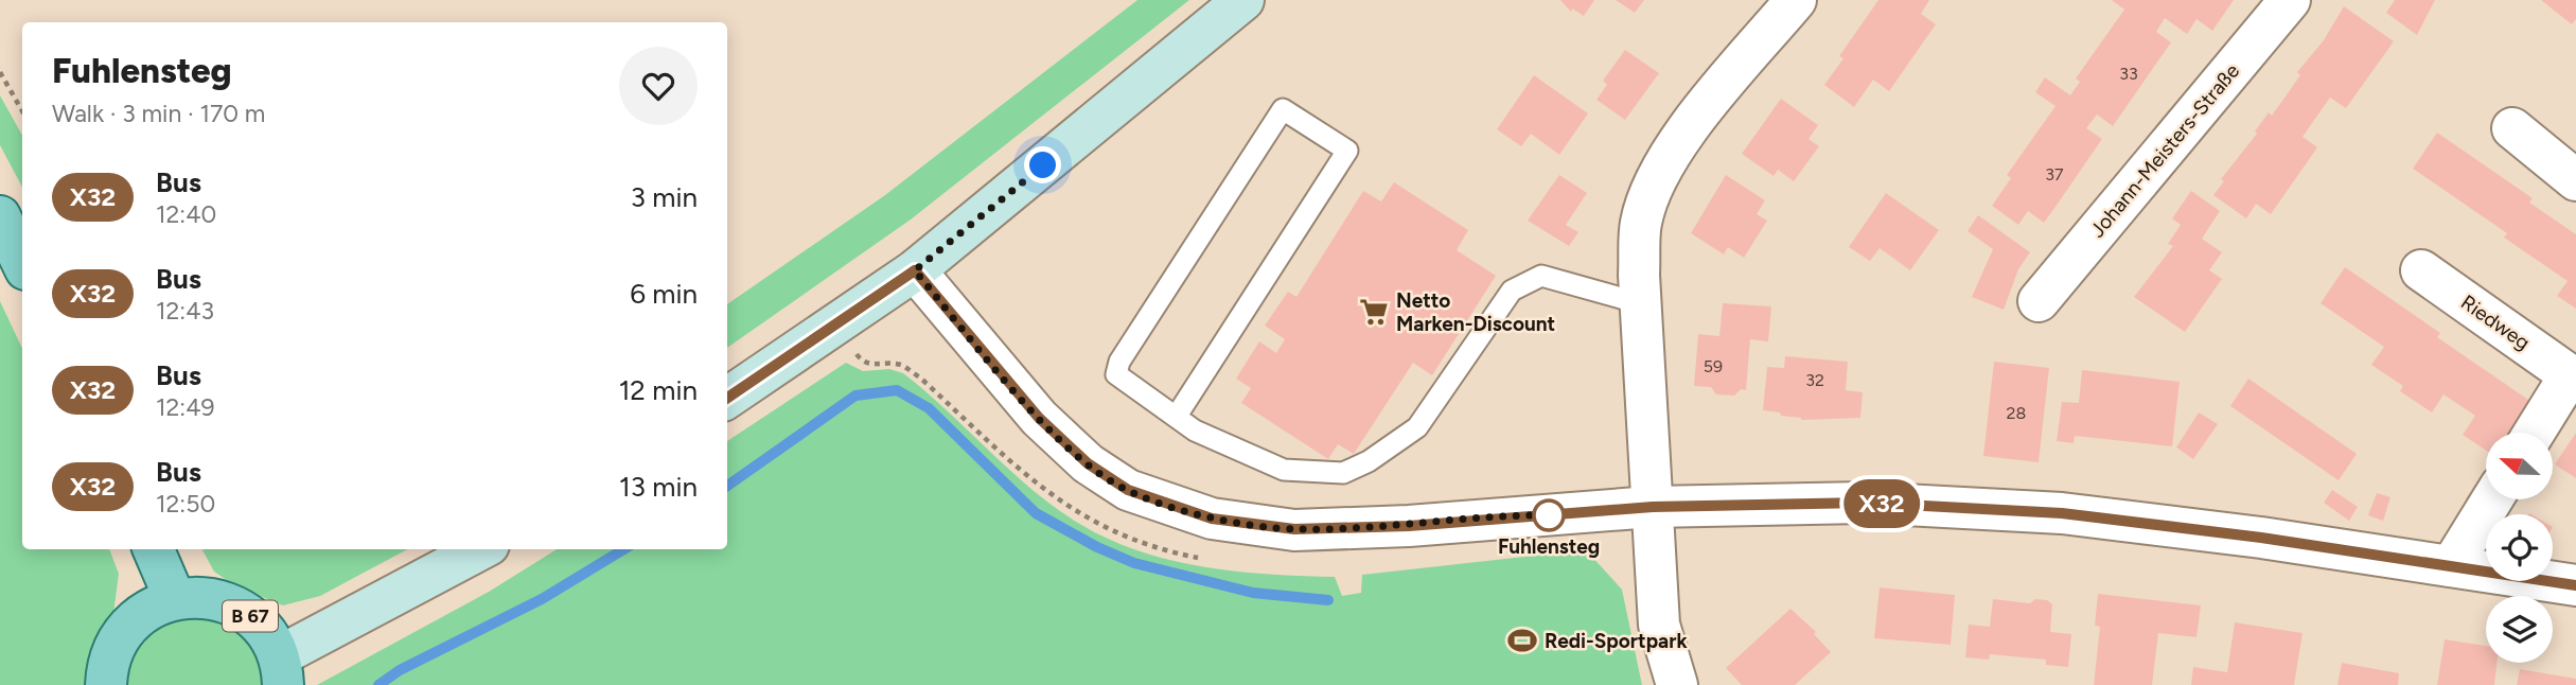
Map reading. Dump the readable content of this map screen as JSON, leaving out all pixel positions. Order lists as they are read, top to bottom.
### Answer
{
  "streets": {
    "main road": ["B 67"],
    "street": ["Johann-Meisters-Straße", "Riedweg"]
  },
  "places": {
    "supermarket": ["Netto Marken-Discount"],
    "other": ["Fuhlensteg"],
    "sports": ["Redi-Sportpark"]
  },
  "lines": ["bus line X32"],
  "house_numbers": [
    "33",
    "37",
    "59",
    "32",
    "28"
  ],
  "north": "left",
  "page": {
    "on_map": "X32",
    "heading": ["Fuhlensteg", "Walk · 3 min · 170 m"],
    "list": [
      {
        "mark": "X32",
        "name": "Bus",
        "note": "12:40",
        "value": "3 min"
      },
      {
        "mark": "X32",
        "name": "Bus",
        "note": "12:43",
        "value": "6 min"
      },
      {
        "mark": "X32",
        "name": "Bus",
        "note": "12:49",
        "value": "12 min"
      },
      {
        "mark": "X32",
        "name": "Bus",
        "note": "12:50",
        "value": "13 min"
      }
    ]
  }
}
